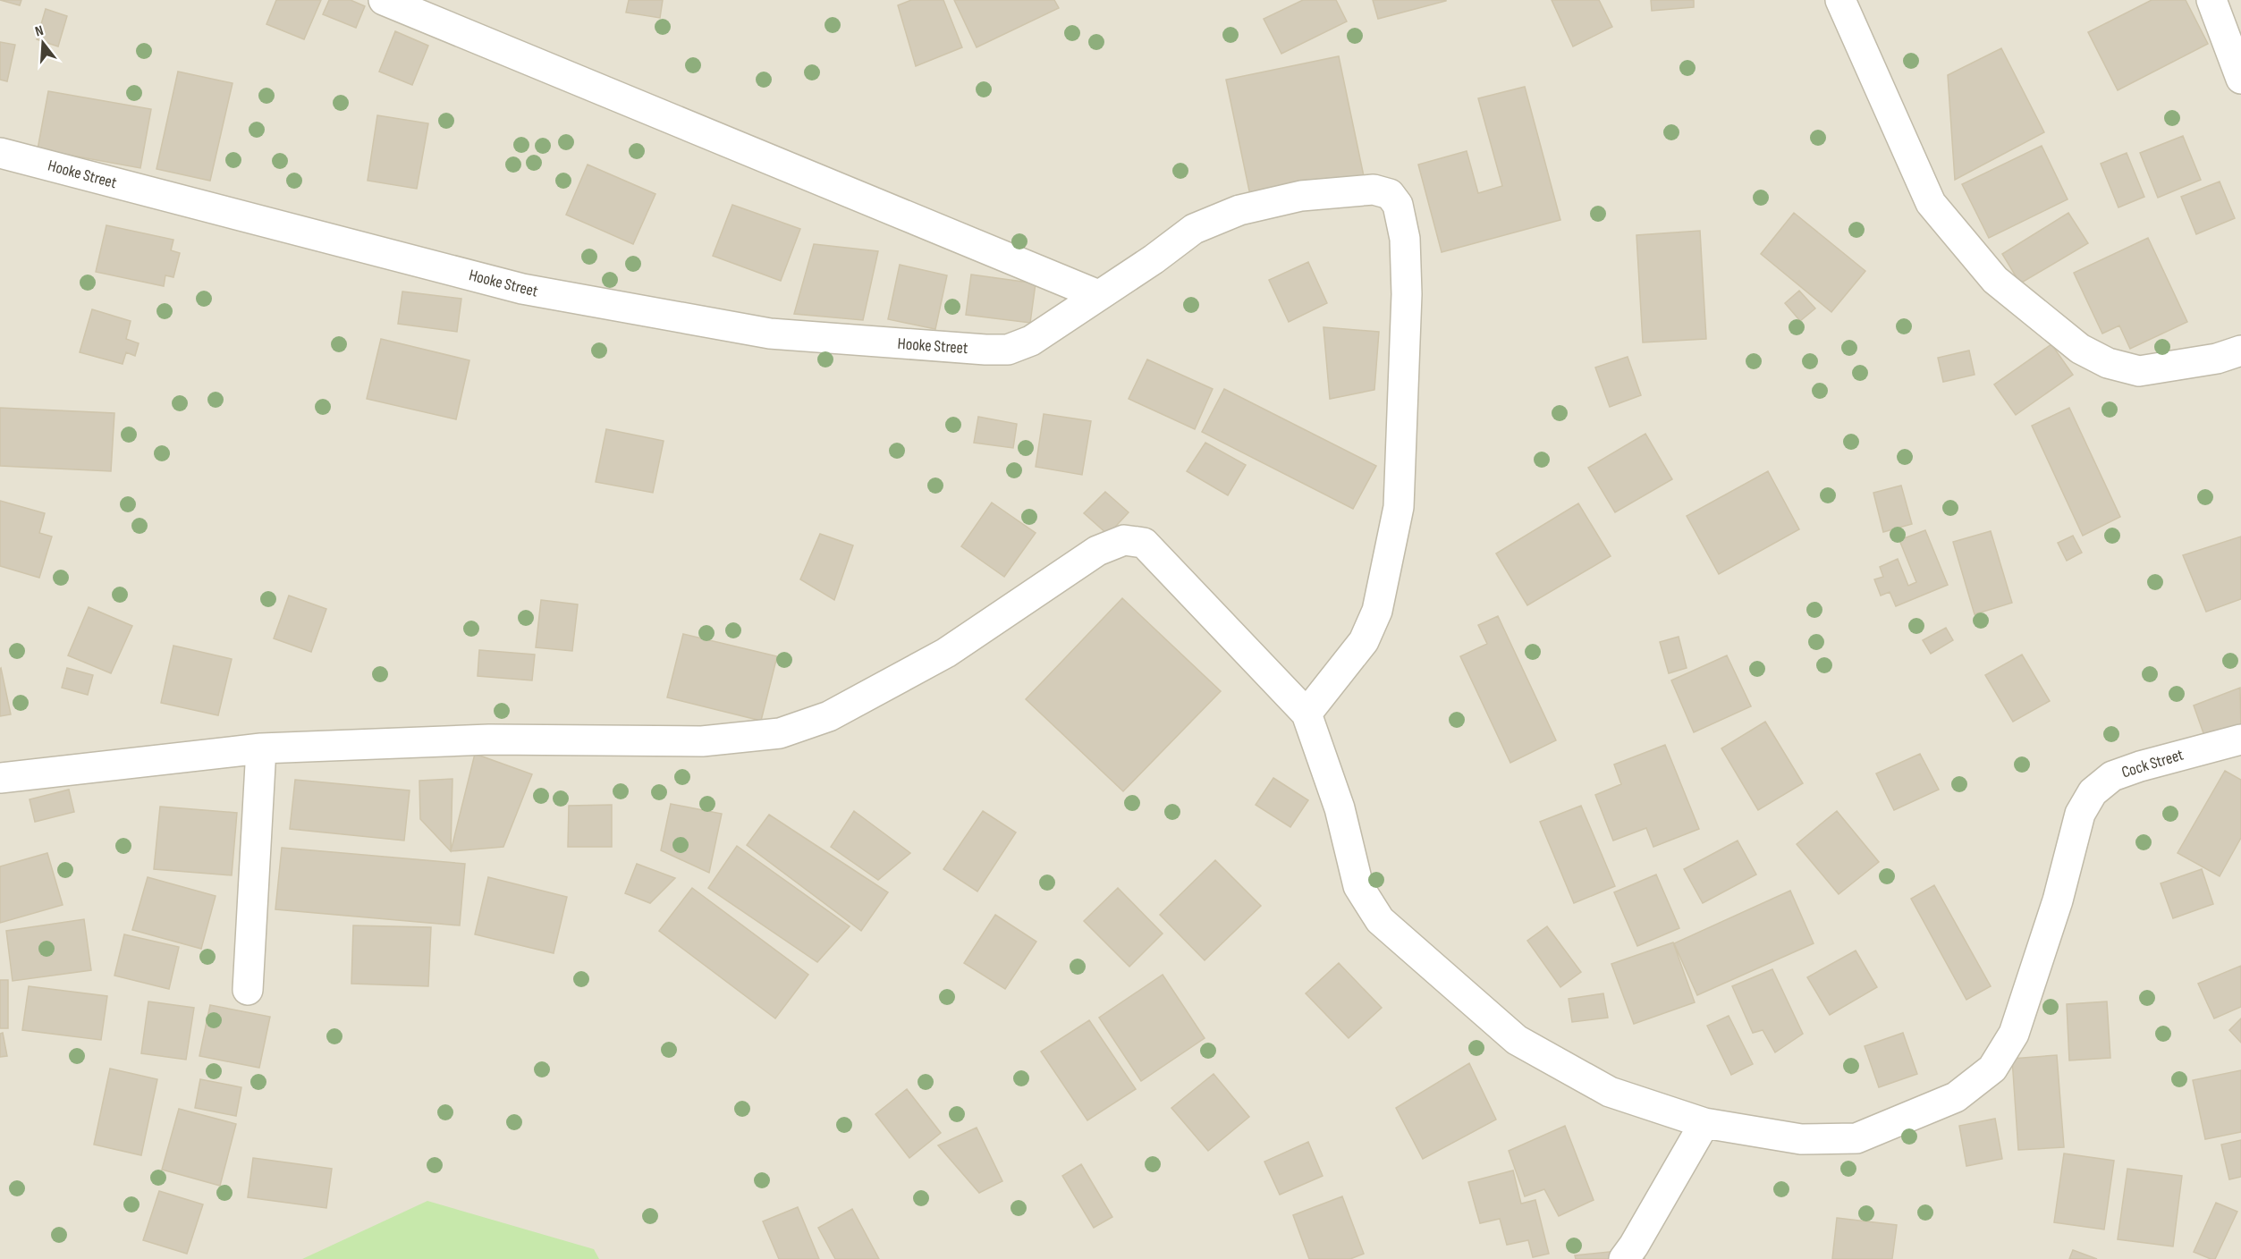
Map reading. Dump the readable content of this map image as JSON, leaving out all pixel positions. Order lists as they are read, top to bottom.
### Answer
{
  "streets": {
    "street": ["Hooke Street", "Cock Street"]
  },
  "crossings": [
    ["Hooke Street", "Cock Street"]
  ],
  "north": "top"
}
